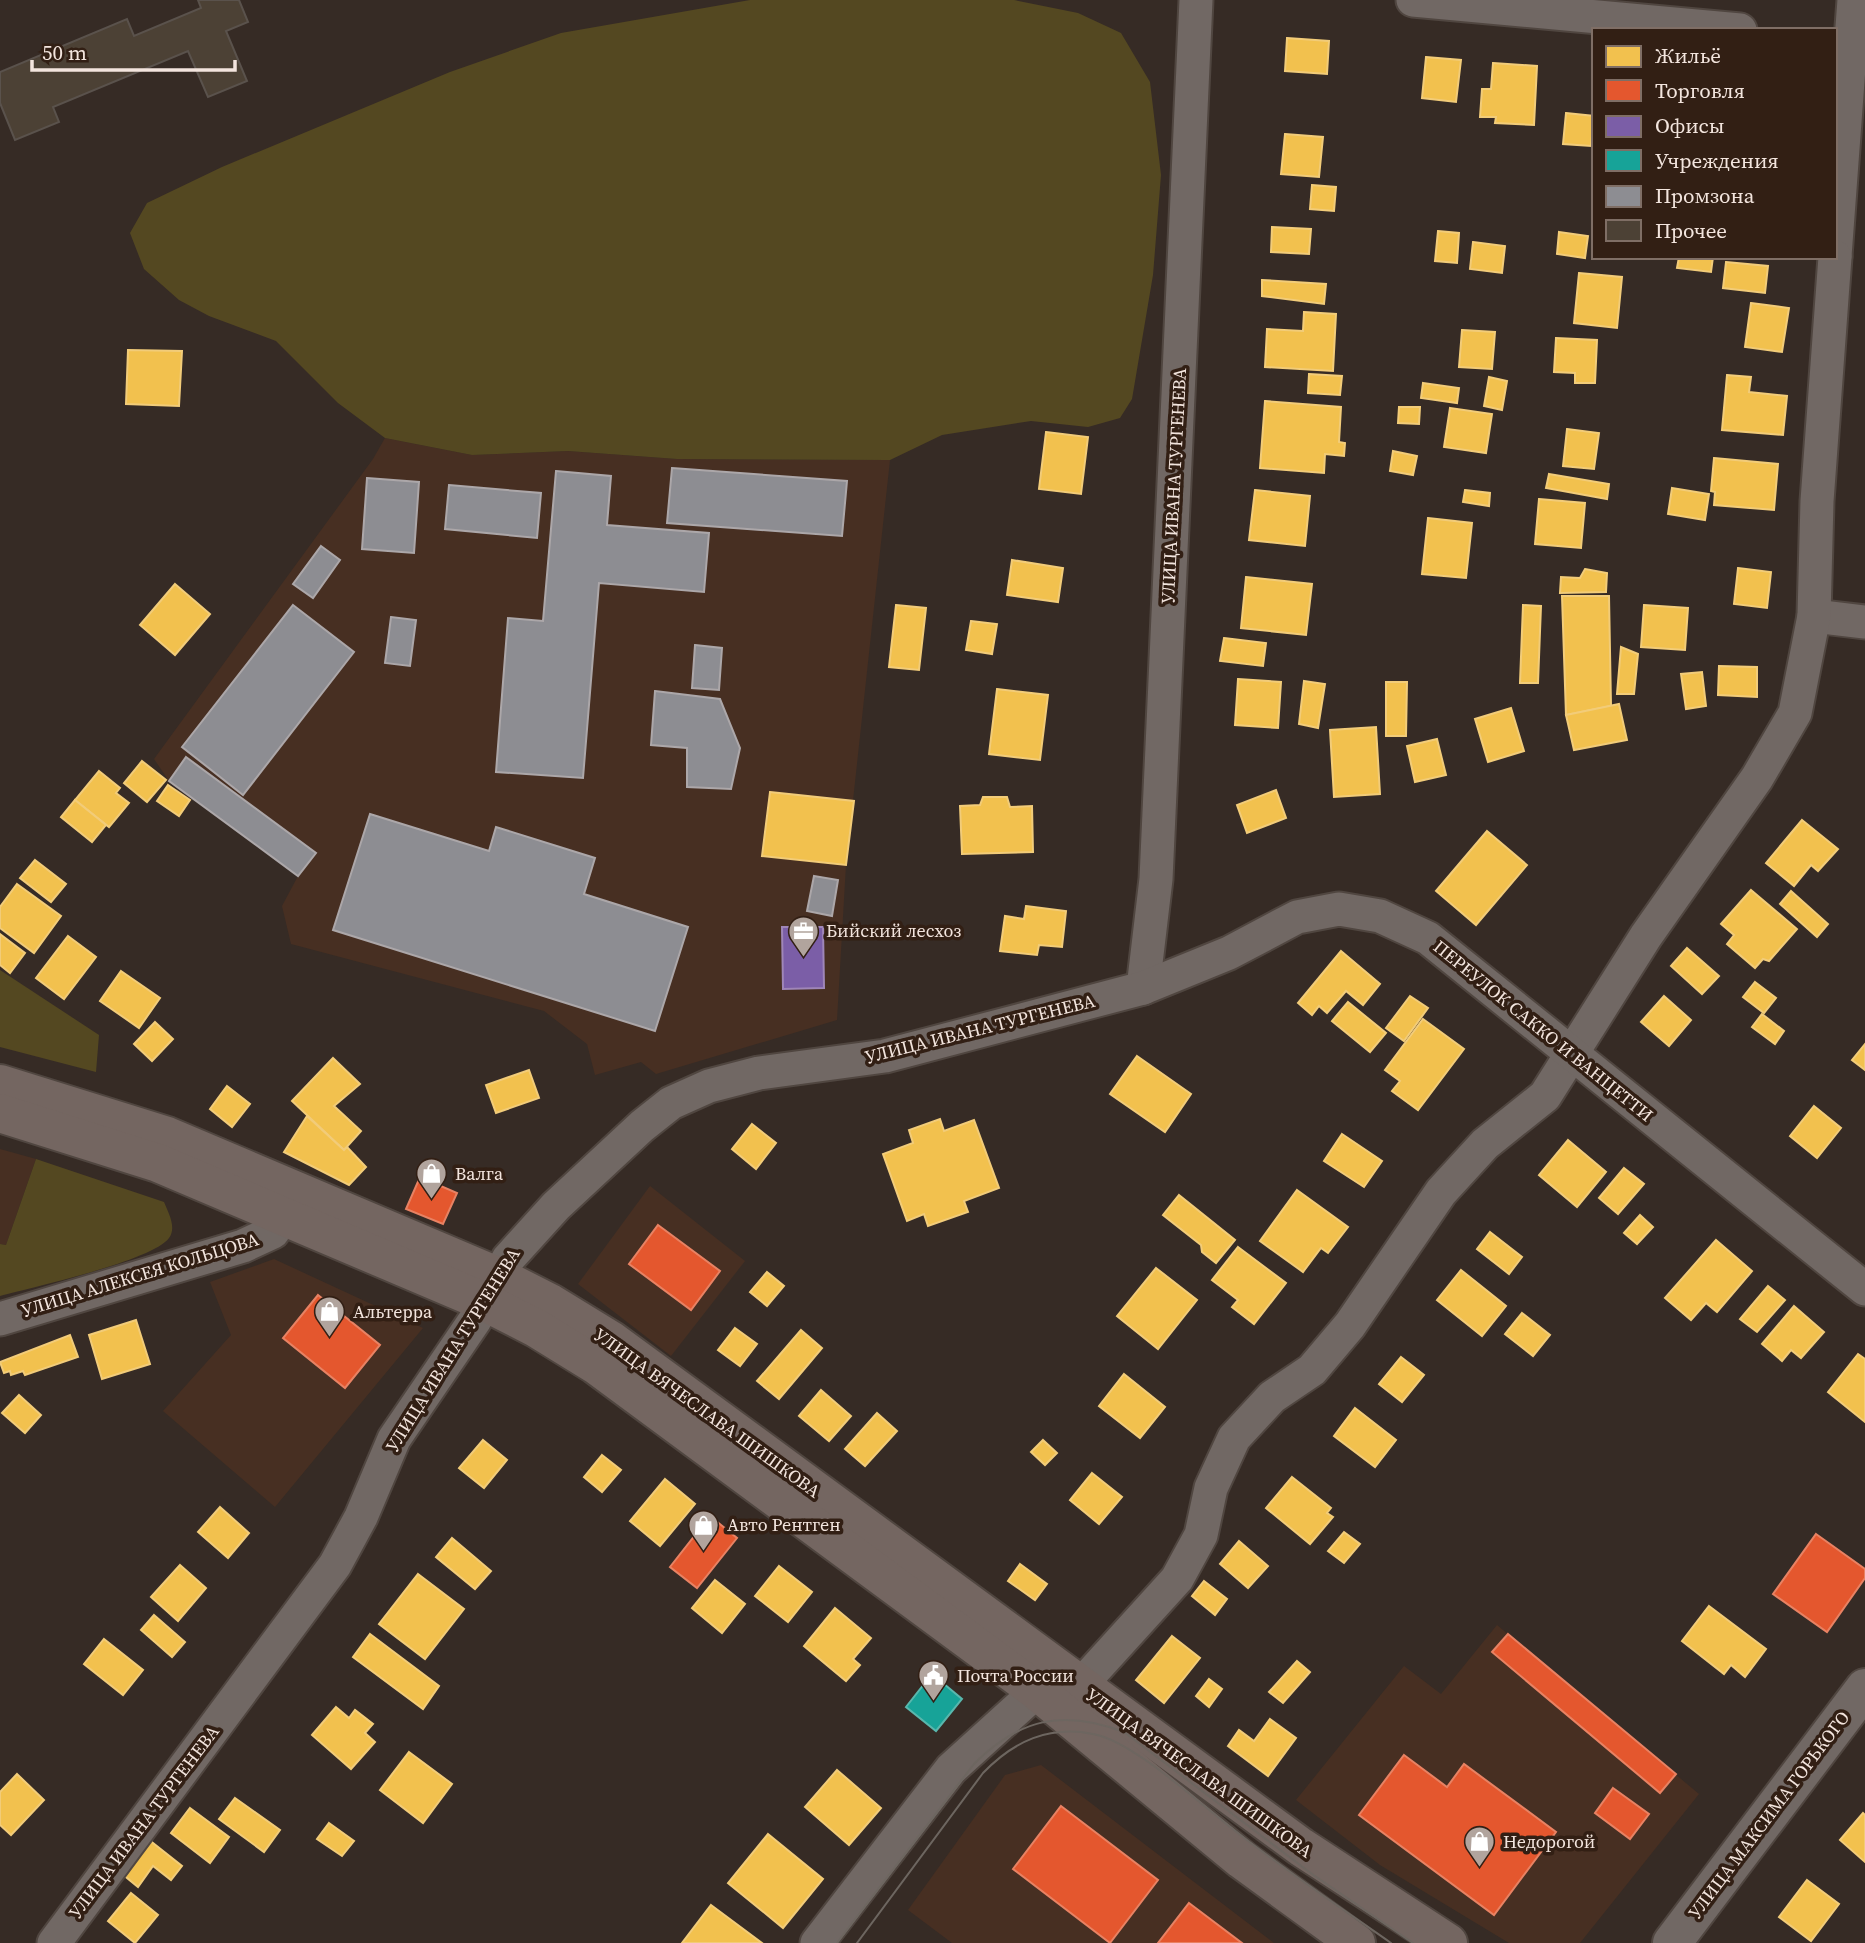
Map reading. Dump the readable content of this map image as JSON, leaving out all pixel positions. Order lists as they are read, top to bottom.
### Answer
{
  "streets": {
    "main road": ["УЛИЦА ВЯЧЕСЛАВА ШИШКОВА", "УЛИЦА МАКСИМА ГОРЬКОГО"],
    "street": ["УЛИЦА ИВАНА ТУРГЕНЕВА", "ПЕРЕУЛОК САККО И ВАНЦЕТТИ", "УЛИЦА АЛЕКСЕЯ КОЛЬЦОВА"]
  },
  "crossings": [
    ["УЛИЦА ИВАНА ТУРГЕНЕВА", "ПЕРЕУЛОК САККО И ВАНЦЕТТИ"],
    ["УЛИЦА ИВАНА ТУРГЕНЕВА", "УЛИЦА ВЯЧЕСЛАВА ШИШКОВА"],
    ["УЛИЦА АЛЕКСЕЯ КОЛЬЦОВА", "УЛИЦА ВЯЧЕСЛАВА ШИШКОВА"]
  ],
  "places": {
    "office": ["Бийский лесхоз"],
    "shop": [
      "Валга",
      "Альтерра",
      "Авто Рентген",
      "Недорогой"
    ],
    "public building": ["Почта России"]
  },
  "legend": [
    "Жильё",
    "Торговля",
    "Офисы",
    "Учреждения",
    "Промзона",
    "Прочее"
  ],
  "scale_bar": "50 m"
}
